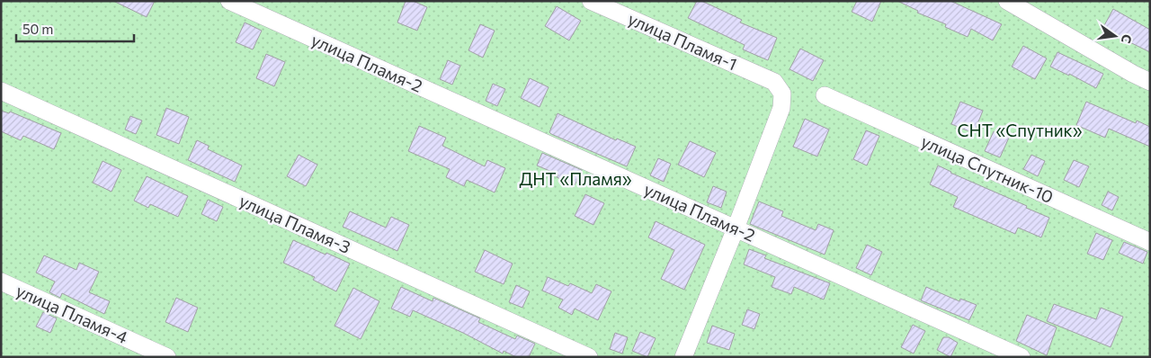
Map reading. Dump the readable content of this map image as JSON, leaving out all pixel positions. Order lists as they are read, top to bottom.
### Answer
{
  "streets": {
    "street": [
      "улица Пламя-1",
      "улица Пламя-2",
      "улица Спутник-10",
      "улица Пламя-3",
      "улица Пламя-4"
    ]
  },
  "crossings": [
    ["улица Пламя-1", "улица Пламя-2"]
  ],
  "parks": ["СНТ «Спутник»", "ДНТ «Пламя»"],
  "scale_bar": "50 m",
  "north": "right"
}
